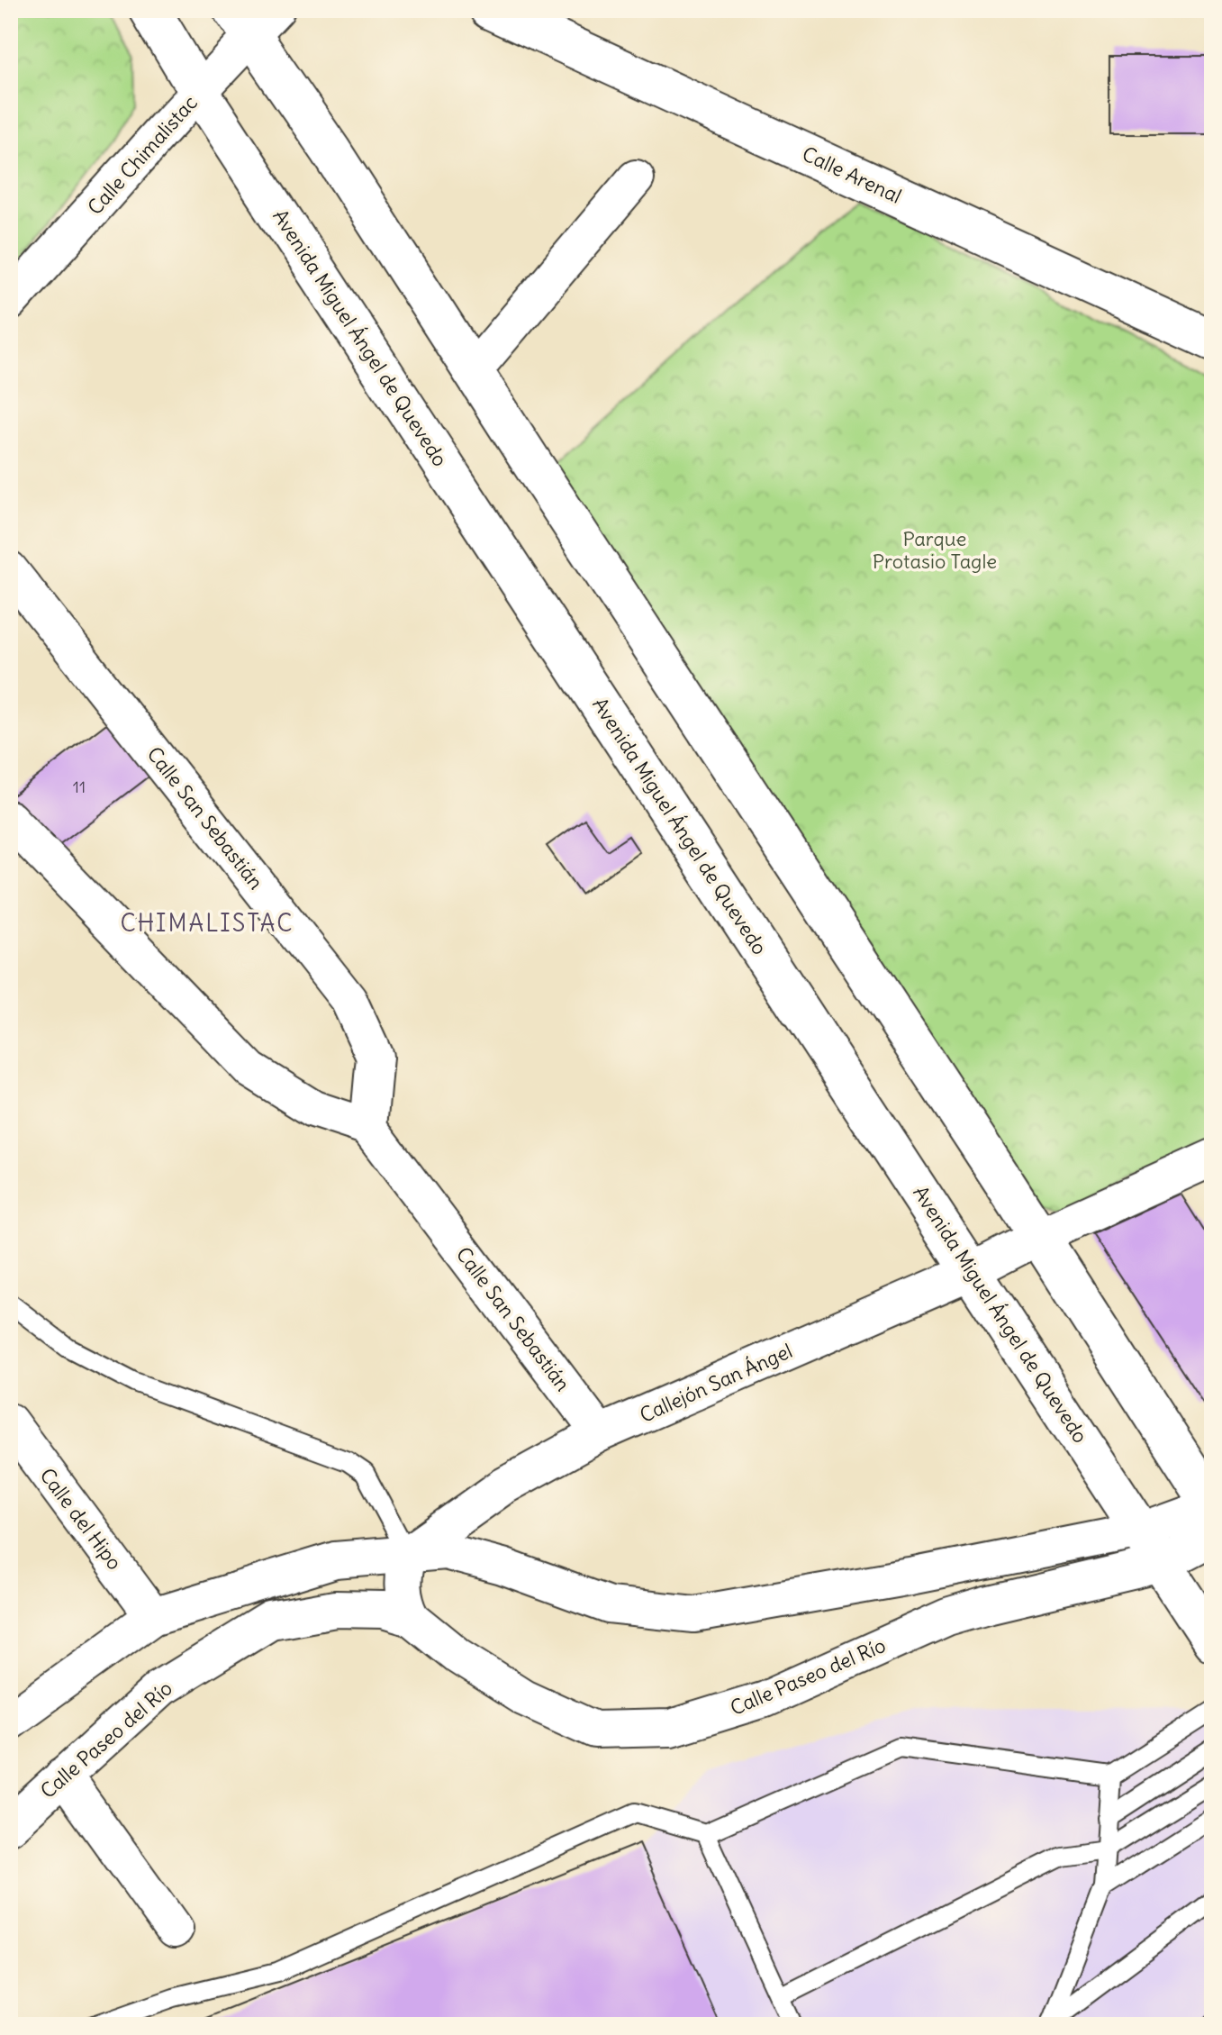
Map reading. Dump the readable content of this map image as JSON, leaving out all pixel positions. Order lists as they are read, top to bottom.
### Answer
{
  "streets": {
    "main road": ["Calle Arenal", "Avenida Miguel Ángel de Quevedo"],
    "street": [
      "Calle Chimalistac",
      "Calle San Sebastián",
      "Callejón San Ángel",
      "Calle del Hipo",
      "Calle Paseo del Río"
    ]
  },
  "crossings": [
    ["Calle Chimalistac", "Avenida Miguel Ángel de Quevedo"],
    ["Avenida Miguel Ángel de Quevedo", "Callejón San Ángel"],
    ["Avenida Miguel Ángel de Quevedo", "Calle Paseo del Río"],
    ["Calle San Sebastián", "Callejón San Ángel"]
  ],
  "districts": ["CHIMALISTAC"],
  "parks": ["Parque Protasio Tagle"],
  "house_numbers": ["11"]
}
